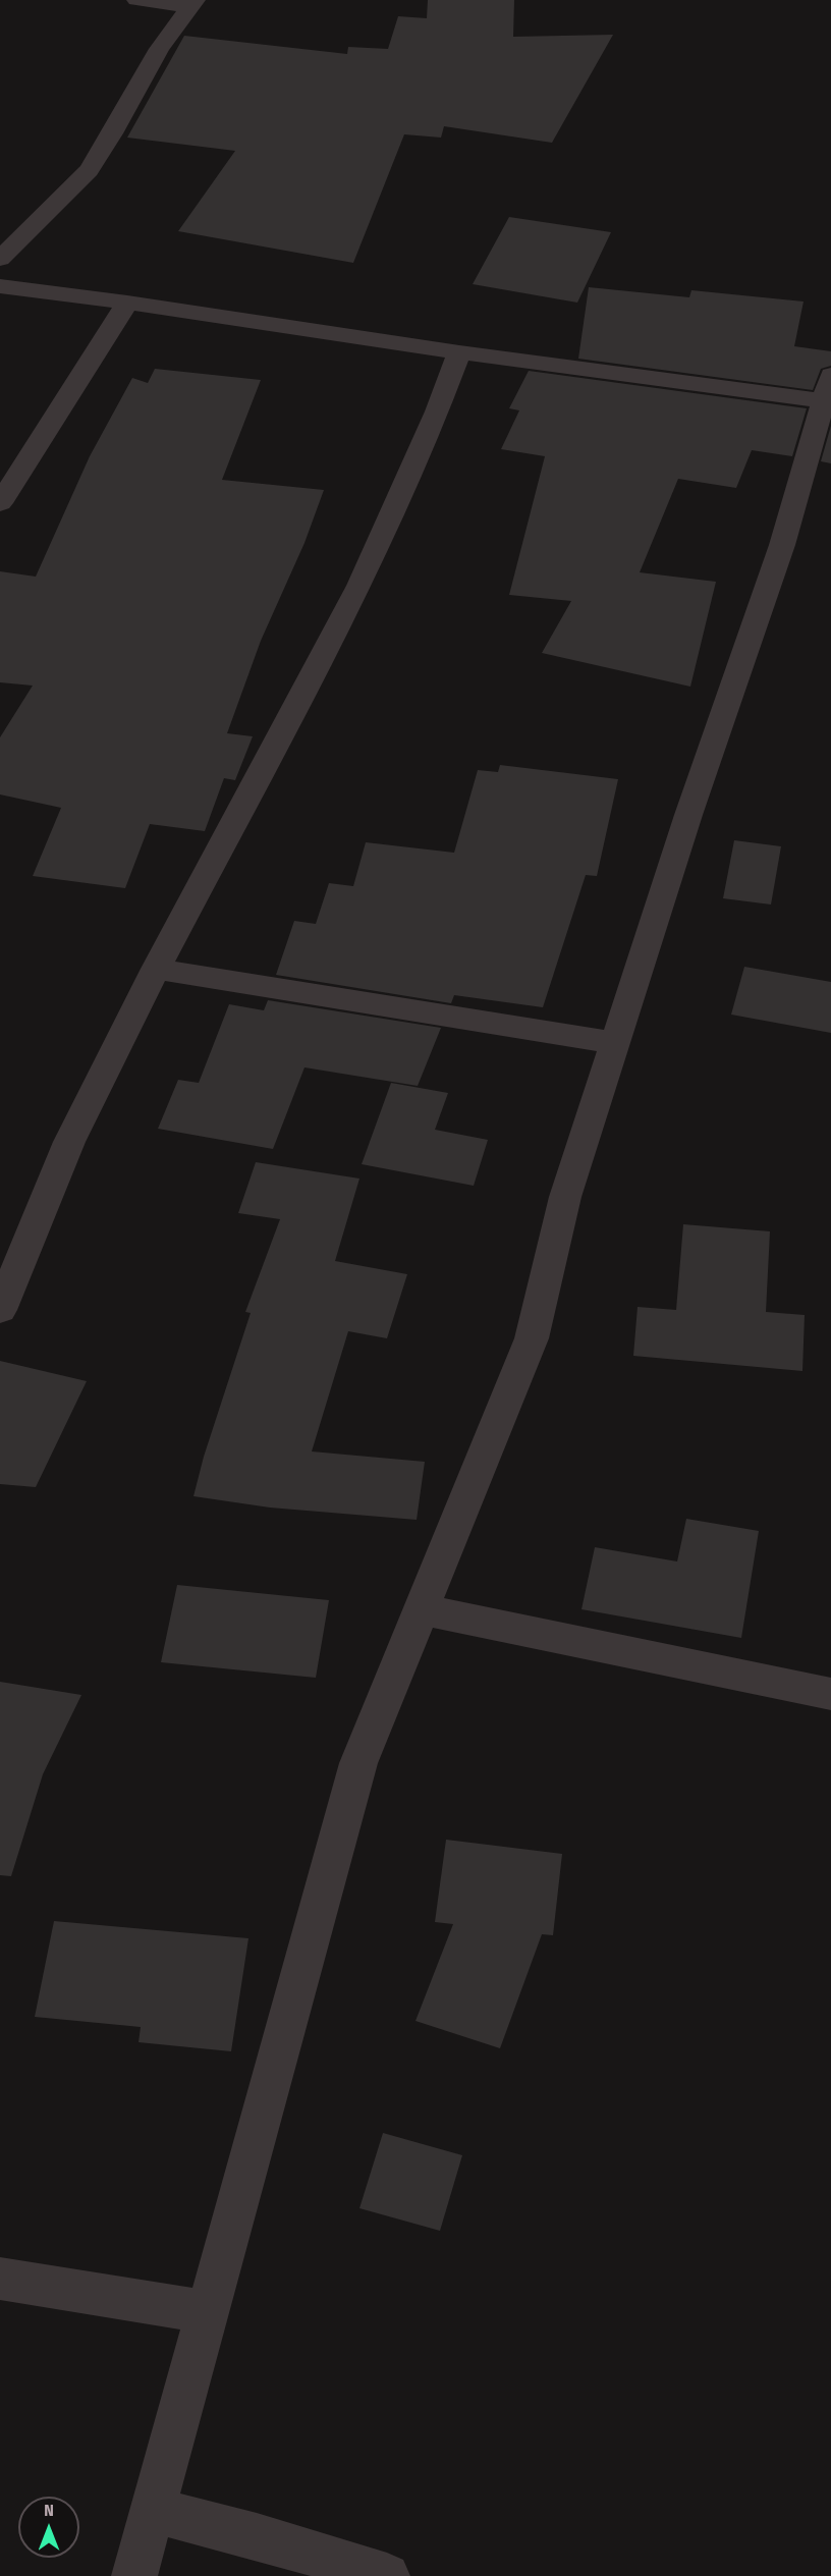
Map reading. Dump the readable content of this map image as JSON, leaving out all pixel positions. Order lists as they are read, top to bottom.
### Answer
{
  "north": "top"
}
